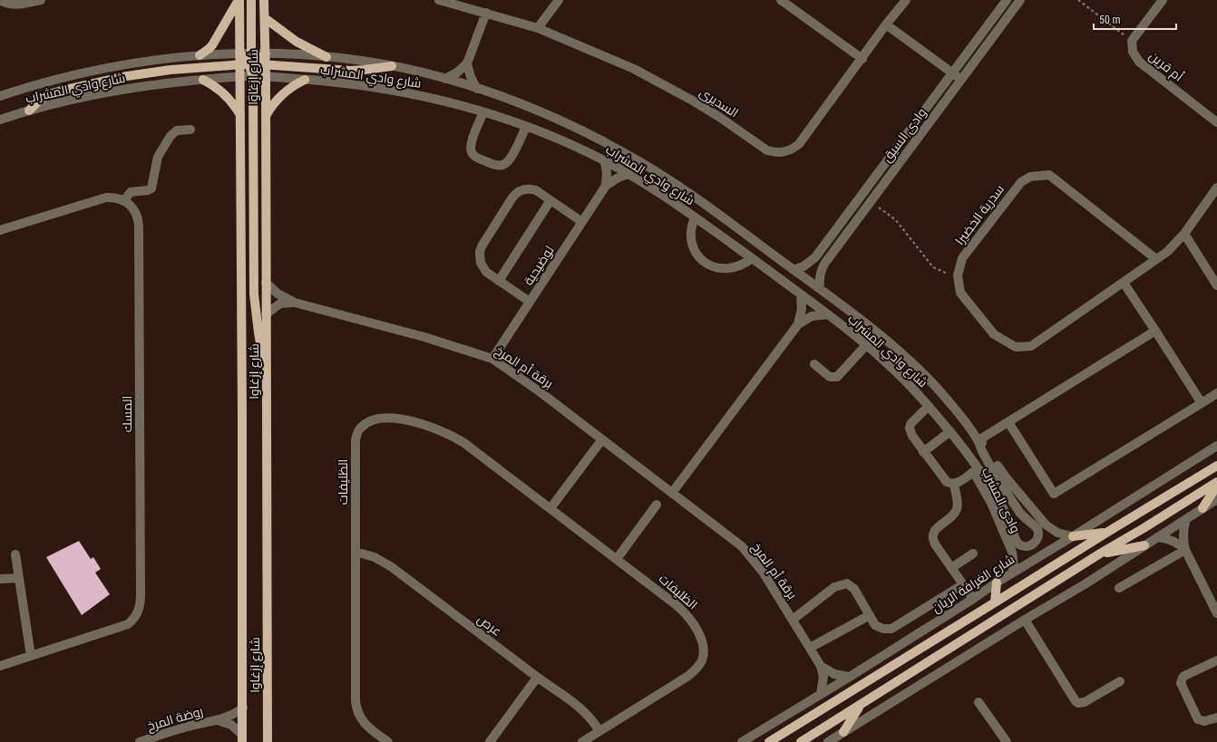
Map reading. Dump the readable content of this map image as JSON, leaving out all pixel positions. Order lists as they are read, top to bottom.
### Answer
{
  "streets": {
    "main road": ["شارع إزغاوا"],
    "street": [
      "أم قرين",
      "شارع وادي المشراب",
      "السديرى",
      "وادى السيق",
      "سدرية الخضيرا",
      "لوضيحية",
      "برقة أم المرخ",
      "المسك",
      "الظليفات",
      "وادى المشرب",
      "شارع الغرافة الريان",
      "عرص",
      "روضة المرخ"
    ]
  },
  "crossings": [
    ["شارع وادي المشراب", "شارع إزغاوا"],
    ["شارع وادي المشراب", "وادى السيق"],
    ["شارع وادي المشراب", "لوضيحية"],
    ["شارع وادي المشراب", "وادى المشرب"],
    ["شارع وادي المشراب", "شارع الغرافة الريان"],
    ["شارع إزغاوا", "برقة أم المرخ"],
    ["شارع إزغاوا", "روضة المرخ"],
    ["لوضيحية", "برقة أم المرخ"],
    ["برقة أم المرخ", "شارع الغرافة الريان"],
    ["الظليفات", "عرص"],
    ["وادى المشرب", "شارع الغرافة الريان"]
  ],
  "scale_bar": "50 m"
}
